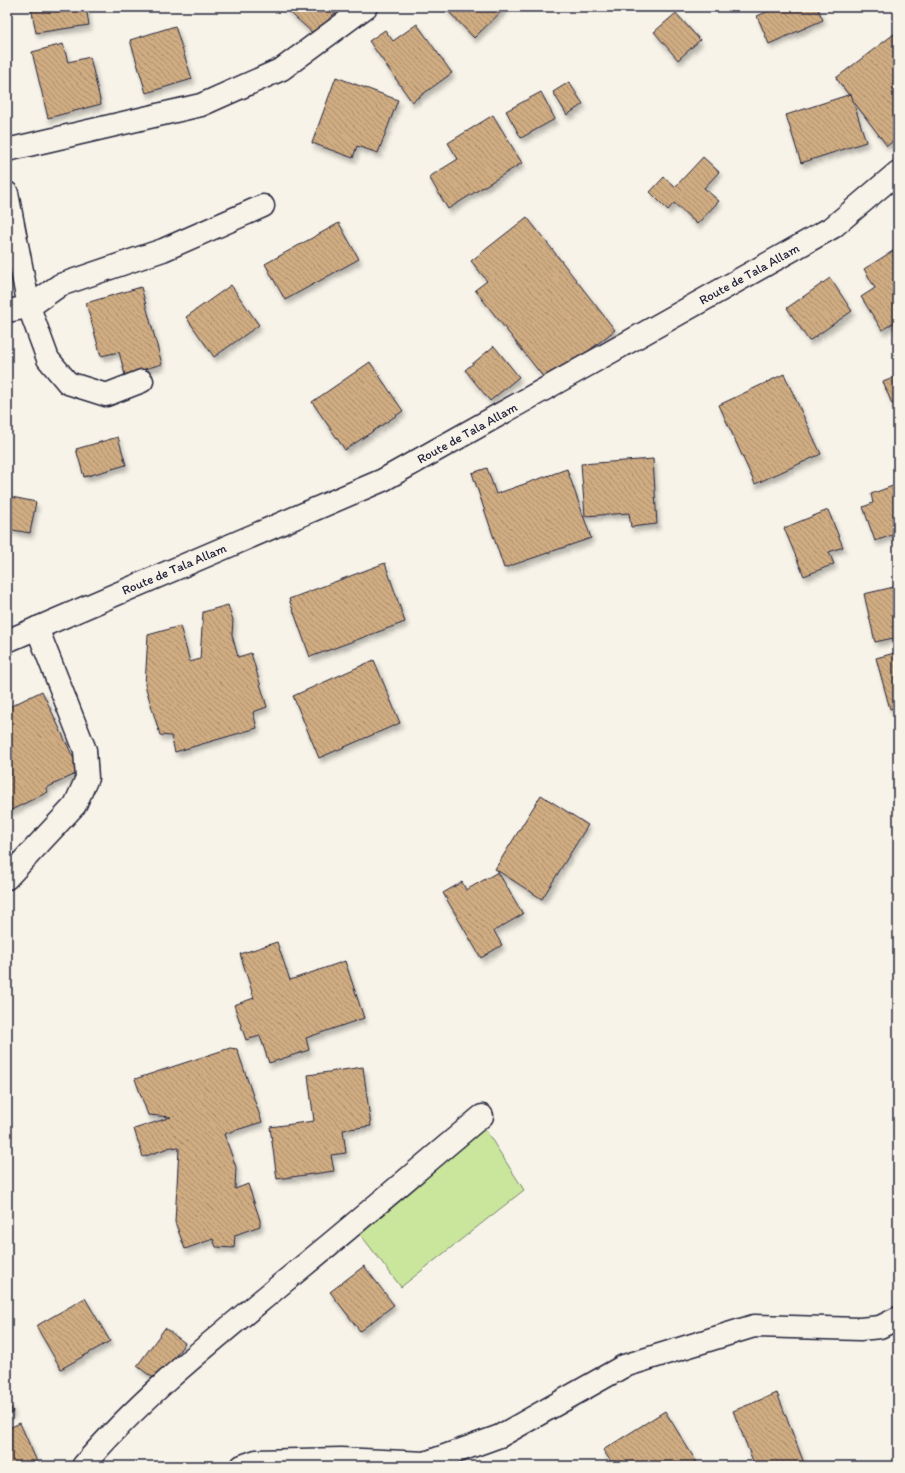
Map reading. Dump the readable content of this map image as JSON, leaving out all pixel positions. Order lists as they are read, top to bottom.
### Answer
{
  "streets": {
    "street": ["Route de Tala Allam"]
  }
}
